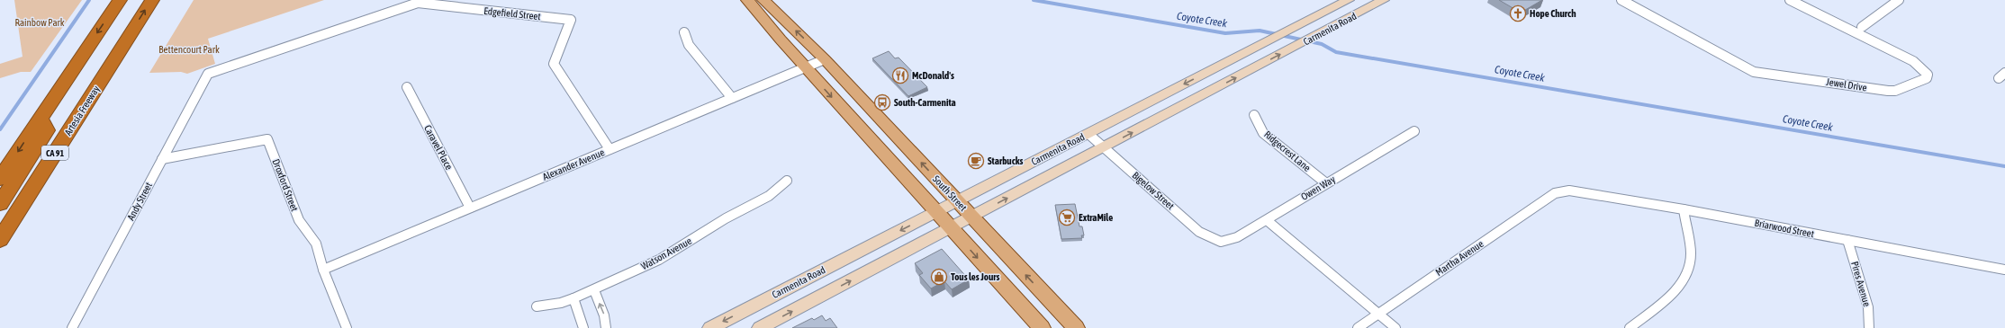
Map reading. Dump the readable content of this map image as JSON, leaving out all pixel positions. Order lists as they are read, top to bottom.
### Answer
{
  "streets": {
    "highway": ["Artesia Freeway", "CA 91"],
    "main road": ["Carmenita Road", "South Street"],
    "street": [
      "Edgefield Street",
      "Jewel Drive",
      "Caravel Place",
      "Ridgecrest Lane",
      "Alexander Avenue",
      "Droxford Street",
      "Owen Way",
      "Bigelow Street",
      "Andy Street",
      "Briarwood Street",
      "Watson Avenue",
      "Martha Avenue",
      "Pires Avenue"
    ]
  },
  "crossings": [
    ["Edgefield Street", "Alexander Avenue"],
    ["Edgefield Street", "Andy Street"],
    ["Carmenita Road", "Bigelow Street"],
    ["Carmenita Road", "South Street"],
    ["Caravel Place", "Alexander Avenue"],
    ["Ridgecrest Lane", "Owen Way"],
    ["Alexander Avenue", "Droxford Street"],
    ["Alexander Avenue", "South Street"],
    ["Droxford Street", "Andy Street"],
    ["Owen Way", "Bigelow Street"],
    ["Briarwood Street", "Martha Avenue"],
    ["Briarwood Street", "Pires Avenue"]
  ],
  "water": ["Coyote Creek"],
  "parks": ["Rainbow Park", "Bettencourt Park"],
  "places": {
    "church": ["Hope Church"],
    "restaurant": ["McDonald's"],
    "bus stop": ["South-Carmenita"],
    "cafe": ["Starbucks"],
    "supermarket": ["ExtraMile"],
    "shop": ["Tous les Jours"]
  }
}
